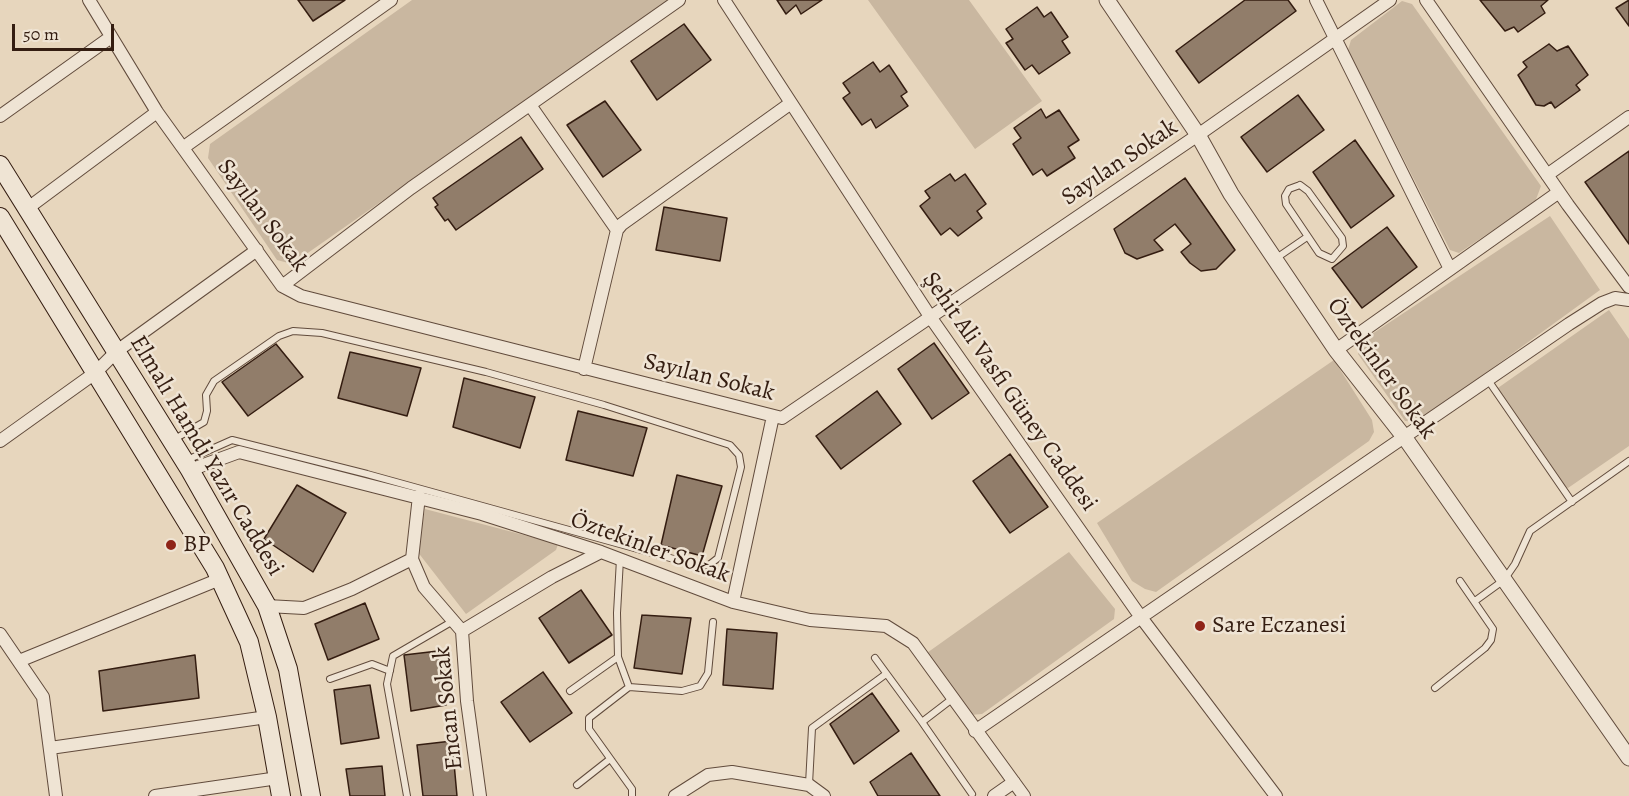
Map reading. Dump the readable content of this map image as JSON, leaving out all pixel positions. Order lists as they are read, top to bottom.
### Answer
{
  "streets": {
    "main road": ["Elmalı Hamdi Yazır Caddesi"],
    "street": [
      "Sayılan Sokak",
      "Öztekinler Sokak",
      "Şehit Ali Vasfi Güney Caddesi",
      "Encan Sokak"
    ]
  },
  "crossings": [
    ["Sayılan Sokak", "Öztekinler Sokak"],
    ["Sayılan Sokak", "Şehit Ali Vasfi Güney Caddesi"],
    ["Öztekinler Sokak", "Elmalı Hamdi Yazır Caddesi"],
    ["Öztekinler Sokak", "Encan Sokak"]
  ],
  "places": ["BP", "Sare Eczanesi"],
  "scale_bar": "50 m"
}
